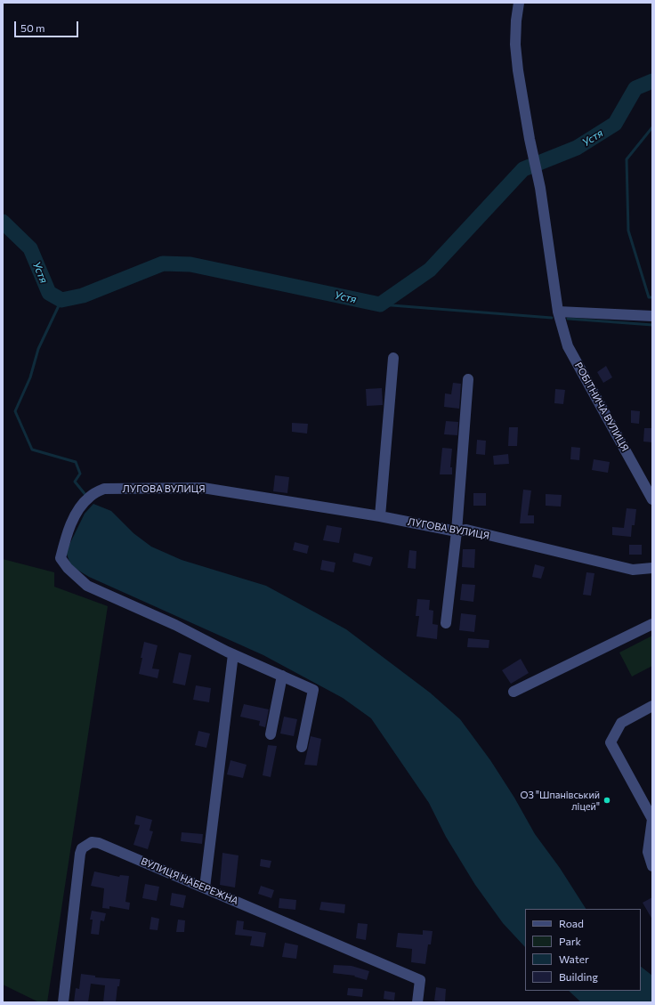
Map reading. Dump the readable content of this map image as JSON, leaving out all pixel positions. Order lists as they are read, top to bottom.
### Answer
{
  "streets": {
    "street": ["РОБІТНИЧА ВУЛИЦЯ", "ЛУГОВА ВУЛИЦЯ", "ВУЛИЦЯ НАБЕРЕЖНА"]
  },
  "water": ["Устя"],
  "places": ["ОЗ \"Шпанівський ліцей\""],
  "legend": [
    "Road",
    "Park",
    "Water",
    "Building"
  ],
  "scale_bar": "50 m"
}
